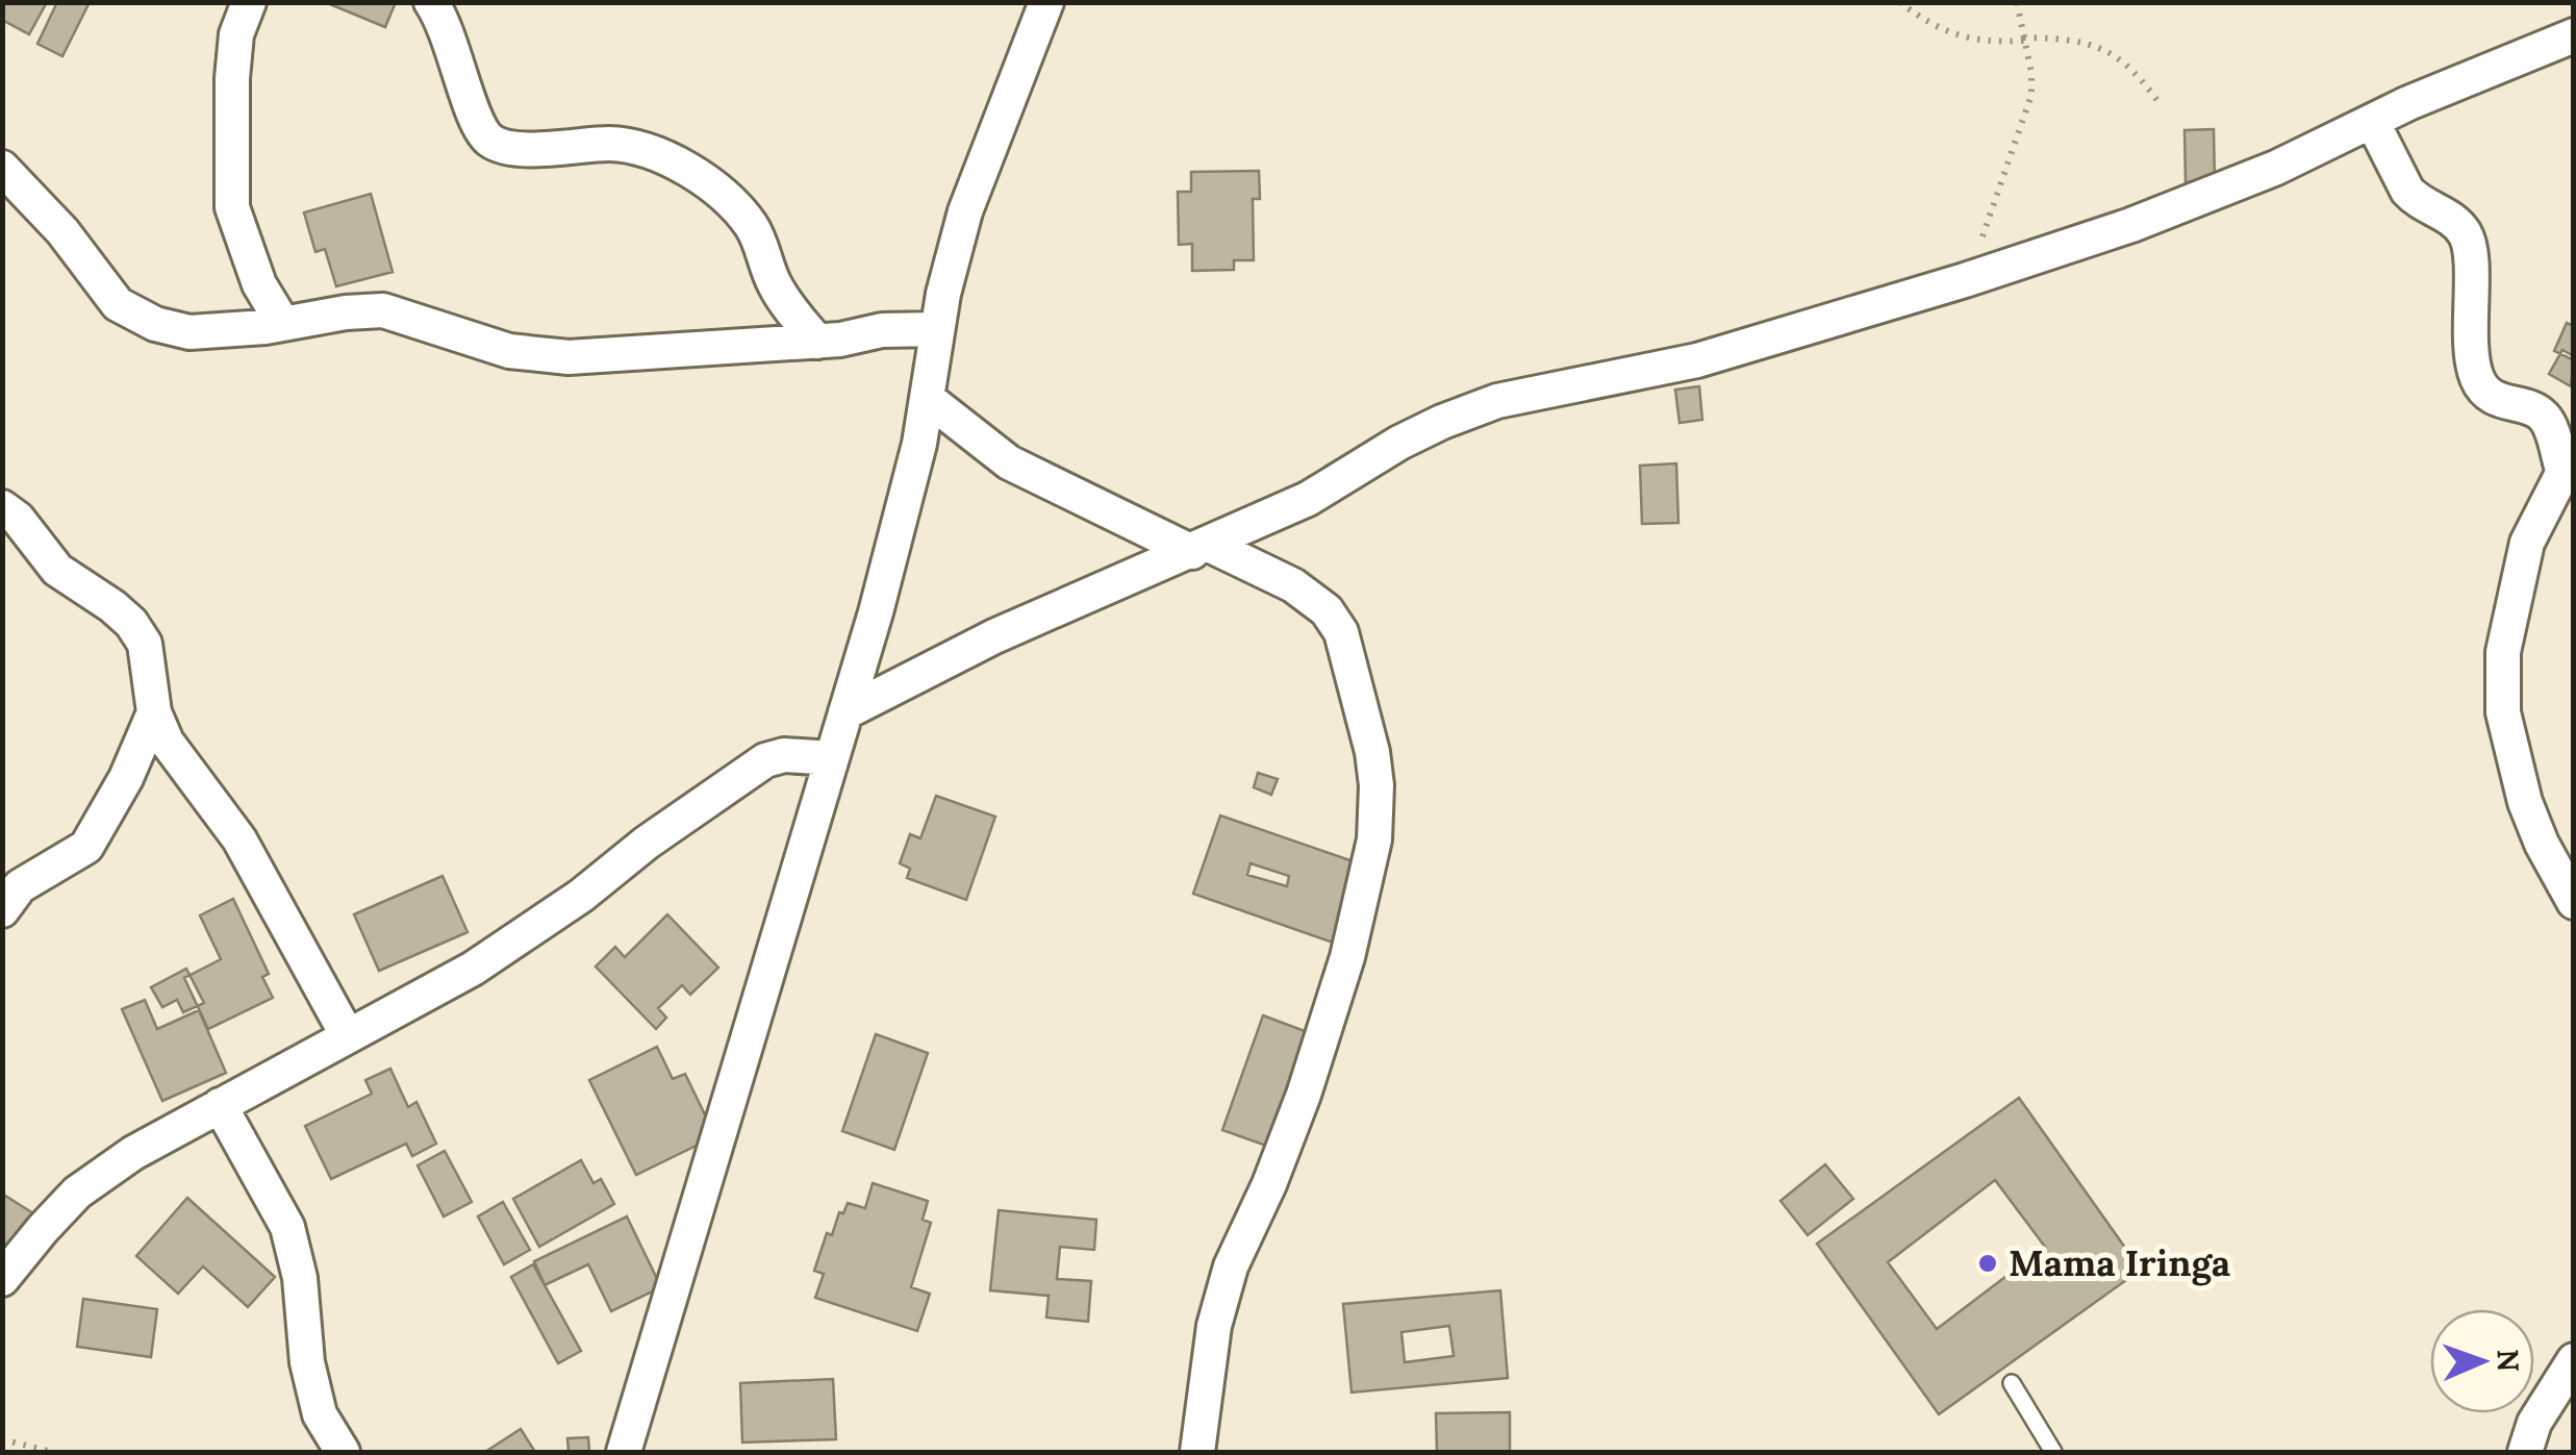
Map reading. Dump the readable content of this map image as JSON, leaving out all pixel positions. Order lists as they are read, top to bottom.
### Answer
{
  "places": ["Mama Iringa"],
  "north": "right"
}
